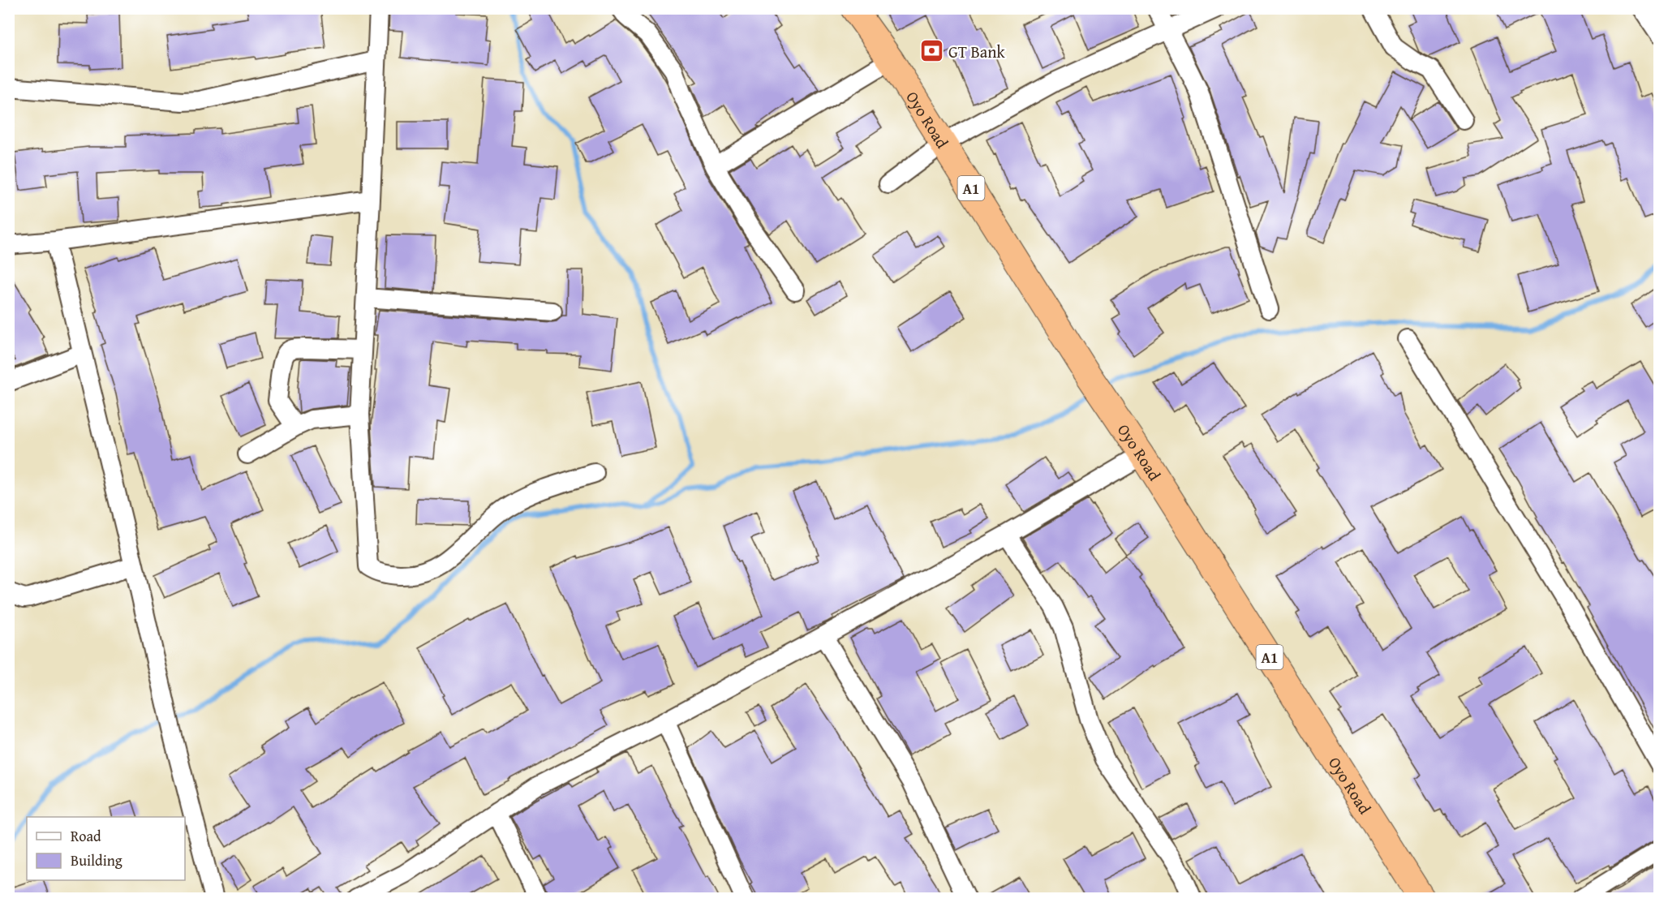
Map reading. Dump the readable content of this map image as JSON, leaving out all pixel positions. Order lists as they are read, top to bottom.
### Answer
{
  "streets": {
    "highway": ["Oyo Road", "A1"]
  },
  "places": {
    "bank": ["GT Bank"]
  },
  "legend": ["Road", "Building"]
}
